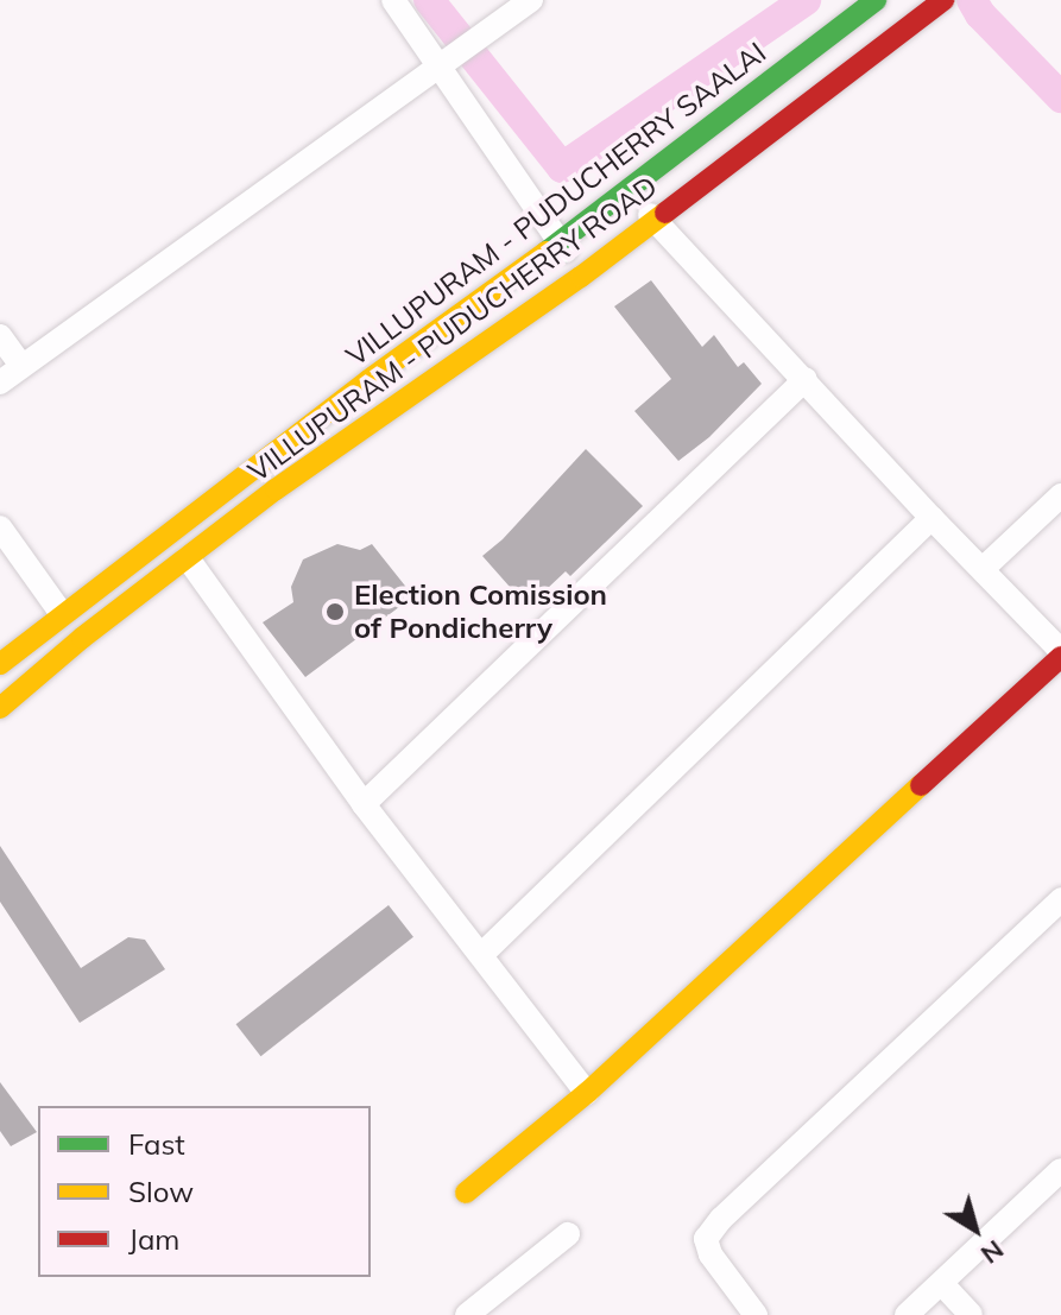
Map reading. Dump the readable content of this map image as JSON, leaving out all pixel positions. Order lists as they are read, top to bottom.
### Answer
{
  "streets": {
    "main road": ["VILLUPURAM - PUDUCHERRY SAALAI", "VILLUPURAM - PUDUCHERRY ROAD"]
  },
  "places": ["Election Comission of Pondicherry"],
  "legend": ["Fast", "Slow", "Jam"],
  "north": "bottom right"
}
